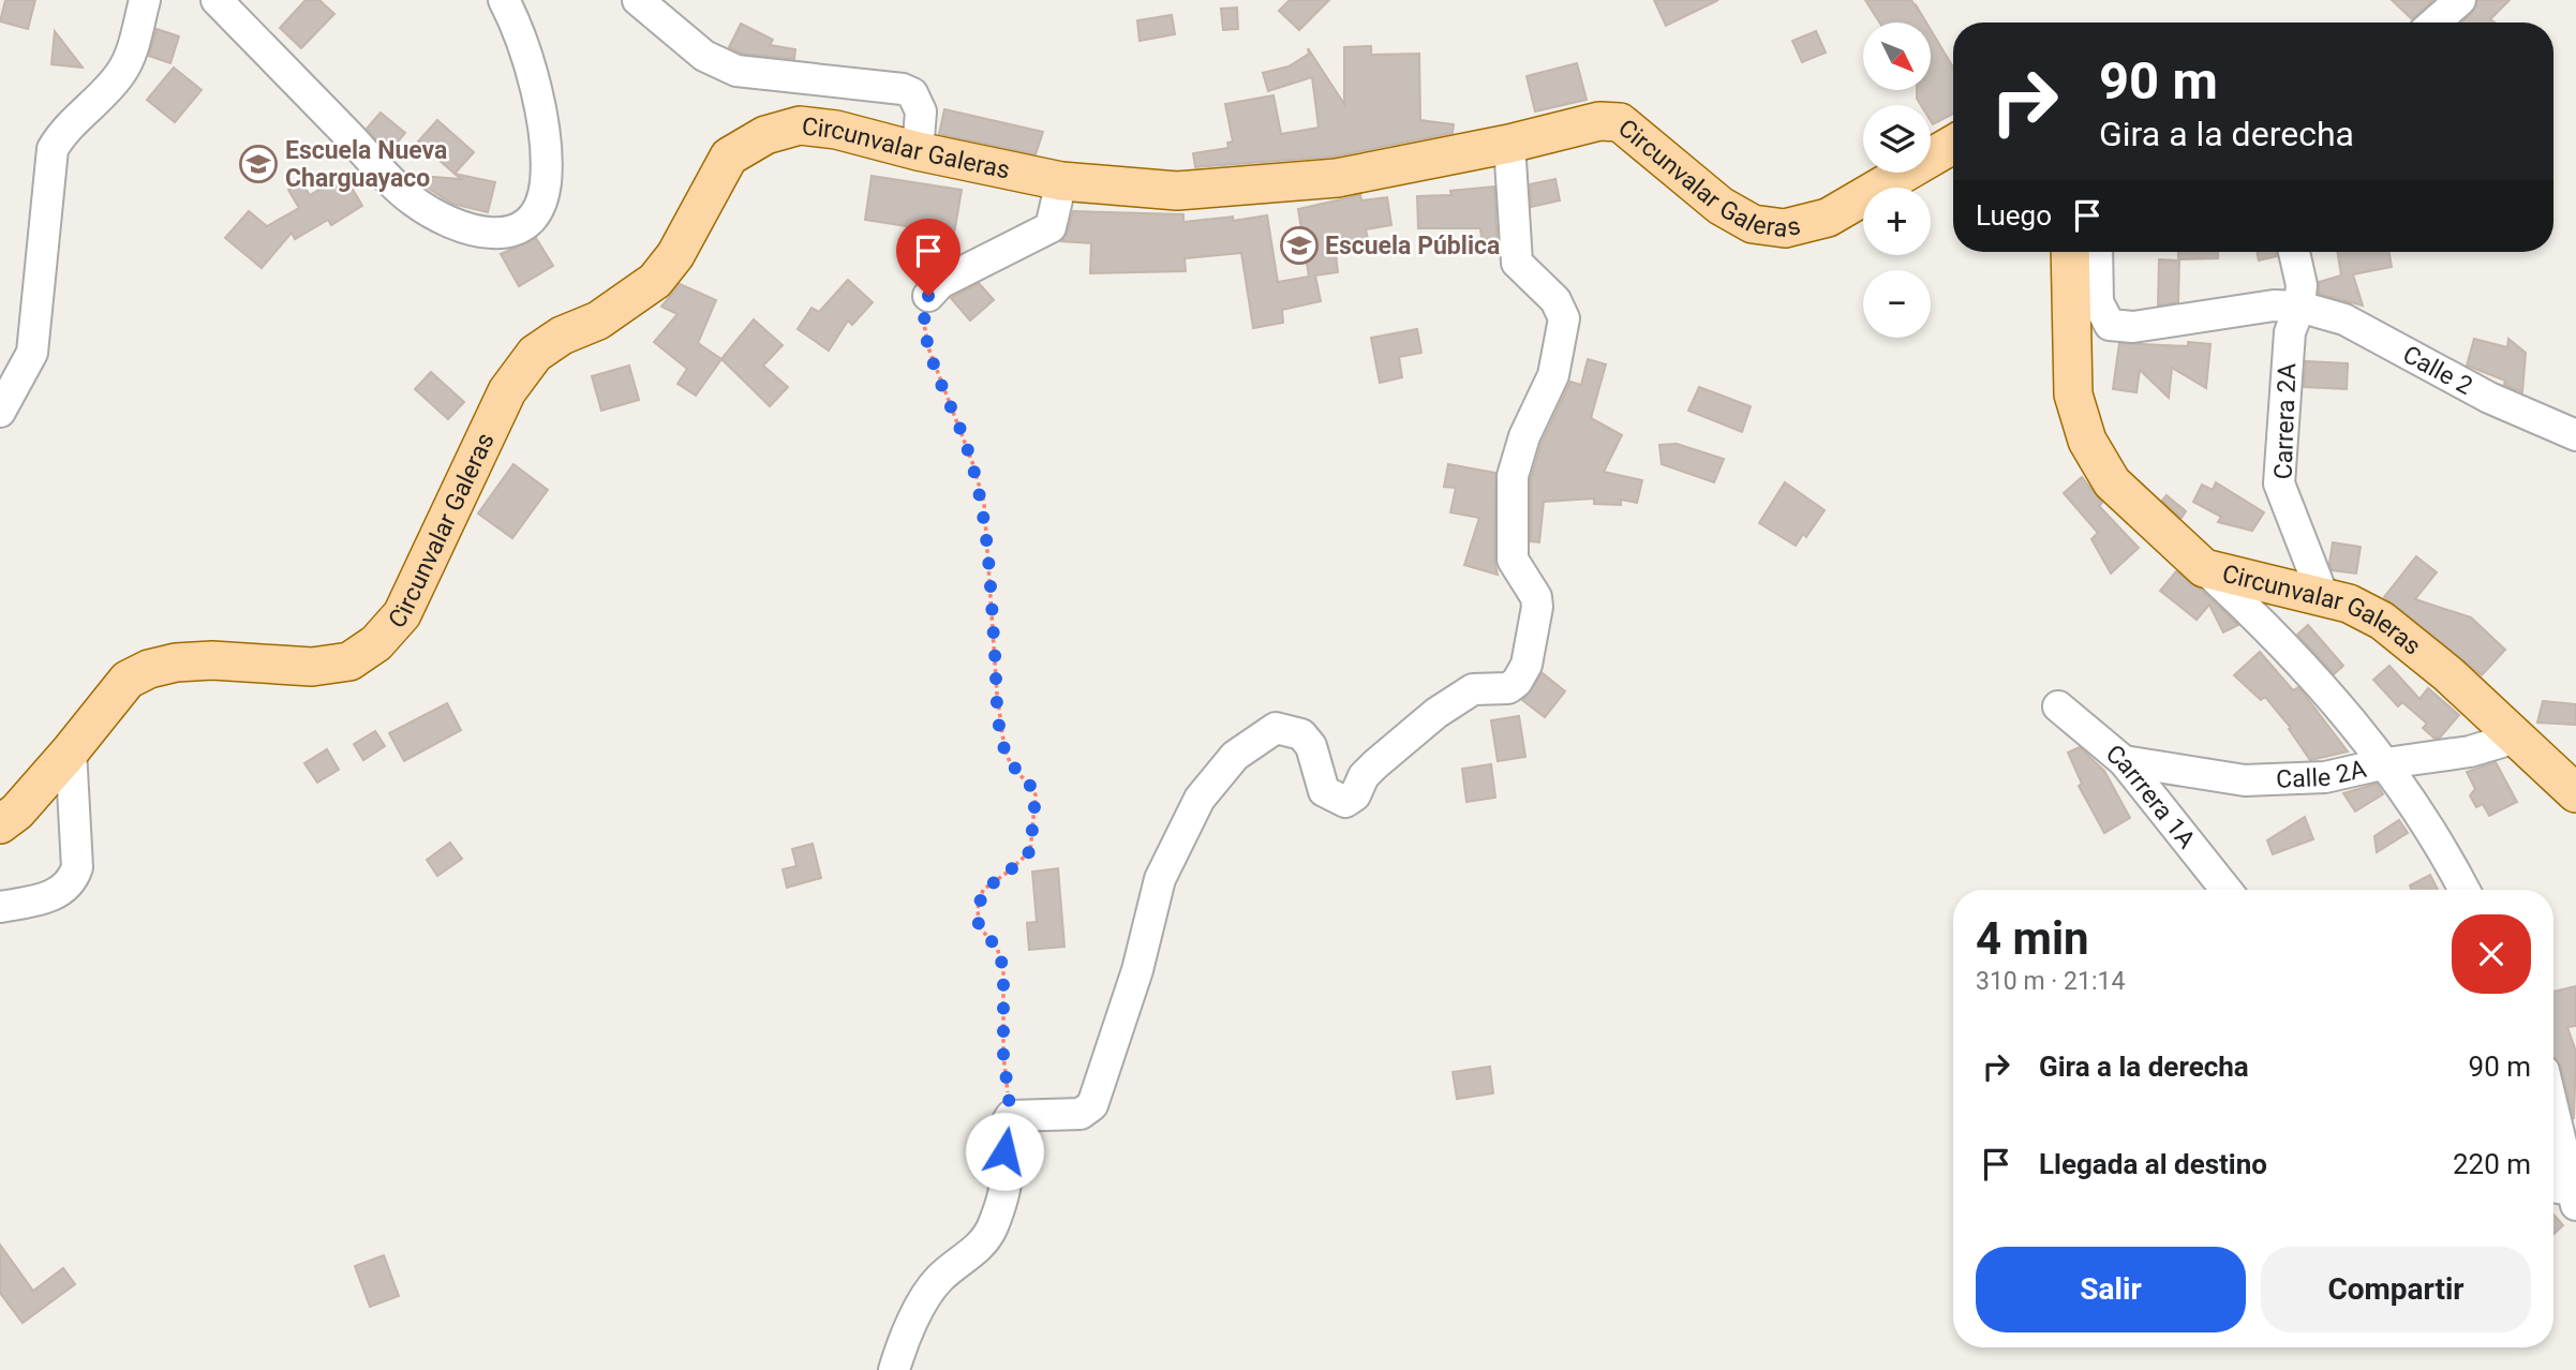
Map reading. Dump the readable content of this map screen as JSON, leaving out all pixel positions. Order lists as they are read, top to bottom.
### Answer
{
  "streets": {
    "main road": ["Circunvalar Galeras"],
    "street": [
      "Calle 2",
      "Carrera 2A",
      "Calle 2A",
      "Carrrera 1A"
    ]
  },
  "crossings": [
    ["Circunvalar Galeras", "Carrera 2A"],
    ["Circunvalar Galeras", "Calle 2A"],
    ["Calle 2", "Carrera 2A"],
    ["Calle 2A", "Carrrera 1A"]
  ],
  "places": {
    "school or university": ["Escuela Nueva Charguayaco", "Escuela Pública"]
  },
  "north": "bottom right",
  "page": {
    "map_buttons": ["+", "−"],
    "turn": ["90 m", "Gira a la derecha"],
    "then": "Luego",
    "heading": ["4 min", "310 m · 21:14"],
    "list": [
      {
        "name": "Gira a la derecha",
        "value": "90 m"
      },
      {
        "name": "Llegada al destino",
        "value": "220 m"
      }
    ],
    "buttons": ["Salir", "Compartir"]
  }
}
